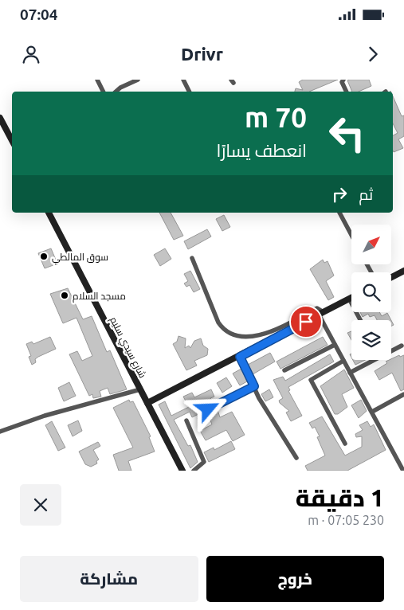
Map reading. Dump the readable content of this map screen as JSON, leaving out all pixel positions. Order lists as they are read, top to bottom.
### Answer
{
  "streets": {
    "main road": ["شارع سيدي سليم"]
  },
  "places": ["سوق المالطي", "مسجد السلام"],
  "north": "top right",
  "page": {
    "status": "07:04",
    "header": "Drivr",
    "turn": ["70 m", "انعطف يسارًا"],
    "then": "ثم",
    "heading": ["1 دقيقة", "230 m · 07:05"],
    "buttons": ["خروج", "مشاركة"]
  }
}
